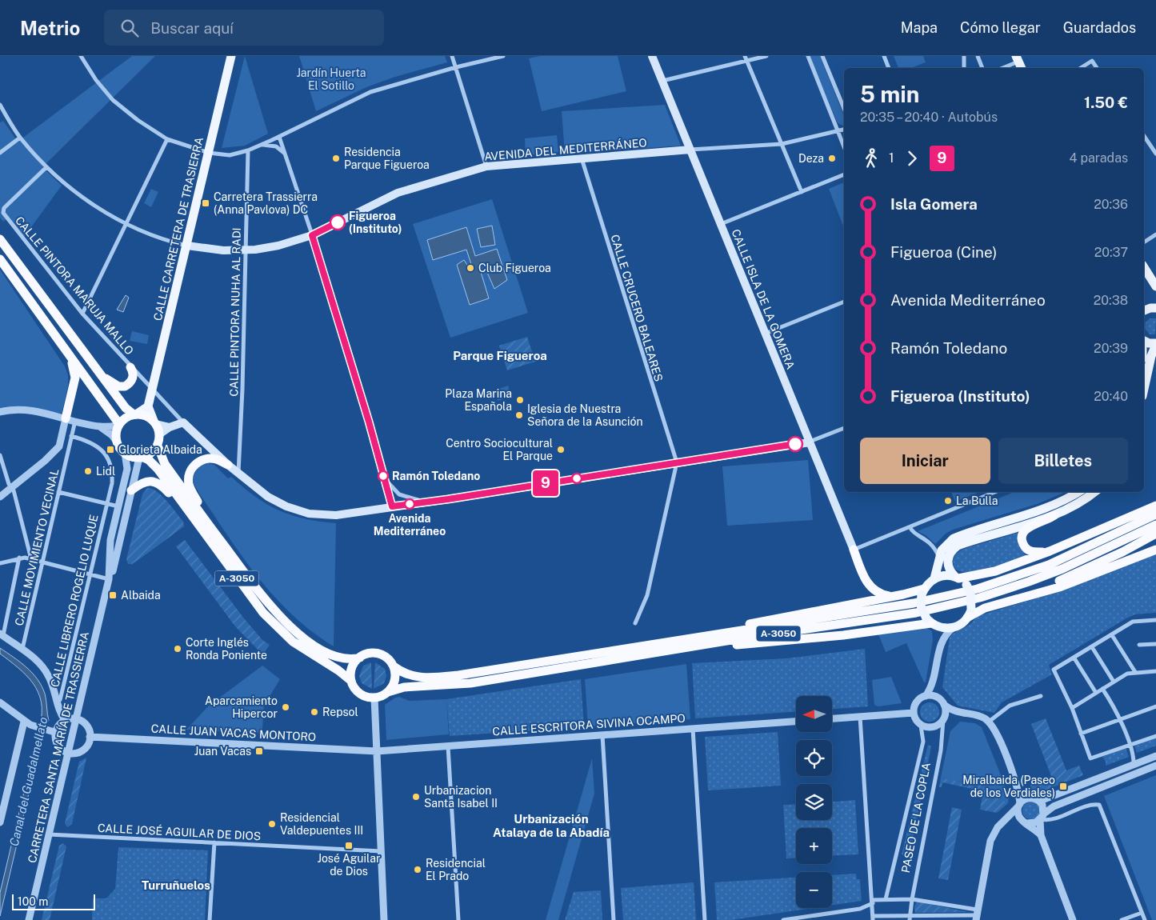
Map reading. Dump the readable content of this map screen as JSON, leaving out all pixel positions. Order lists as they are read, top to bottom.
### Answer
{
  "streets": {
    "highway": ["A-3050"],
    "main road": ["AVENIDA DEL MEDITERRÁNEO", "CALLE CARRETERA DE TRASIERRA", "CALLE ISLA DE LA GOMERA"],
    "street": [
      "CALLE PINTORA MARUJA MALLO",
      "CALLE CRUCERO BALEARES",
      "CALLE PINTORA NUHA AL RADI",
      "CALLE MOVIMIENTO VECINAL",
      "CALLE LIBRERO ROGELIO LUQUE",
      "CALLE ESCRITORA SIVINA OCAMPO",
      "CALLE JUAN VACAS MONTORO",
      "CARRETERA SANTA MARÍA DE TRASSIERRA",
      "PASEO DE LA COPLA",
      "CALLE JOSÉ AGUILAR DE DIOS"
    ]
  },
  "crossings": [
    ["AVENIDA DEL MEDITERRÁNEO", "CALLE CARRETERA DE TRASIERRA"],
    ["AVENIDA DEL MEDITERRÁNEO", "CALLE ISLA DE LA GOMERA"],
    ["AVENIDA DEL MEDITERRÁNEO", "CALLE CRUCERO BALEARES"],
    ["AVENIDA DEL MEDITERRÁNEO", "CALLE PINTORA NUHA AL RADI"],
    ["CALLE CARRETERA DE TRASIERRA", "CALLE PINTORA MARUJA MALLO"],
    ["CALLE MOVIMIENTO VECINAL", "CALLE LIBRERO ROGELIO LUQUE"],
    ["CALLE ESCRITORA SIVINA OCAMPO", "CALLE JUAN VACAS MONTORO"],
    ["CARRETERA SANTA MARÍA DE TRASSIERRA", "CALLE JOSÉ AGUILAR DE DIOS"]
  ],
  "districts": ["Parque Figueroa", "Urbanización Atalaya de la Abadía", "Turruñuelos"],
  "water": ["Canal del Guadalmellato"],
  "parks": ["Jardín Huerta El Sotillo"],
  "places": {
    "other": [
      "Residencia Parque Figueroa",
      "Deza",
      "Figueroa (Instituto)",
      "Club Figueroa",
      "Plaza Marina Española",
      "Iglesia de Nuestra Señora de la Asunción",
      "Centro Sociocultural El Parque",
      "Lidl",
      "Ramón Toledano",
      "La Bulla",
      "Avenida Mediterráneo",
      "Corte Inglés Ronda Poniente",
      "Aparcamiento Hipercor",
      "Repsol",
      "Urbanizacion Santa Isabel II",
      "Residencial Valdepuentes III",
      "Residencial El Prado"
    ],
    "transit": [
      "Carretera Trassierra (Anna Pavlova) DC",
      "Glorieta Albaida",
      "Albaida",
      "Juan Vacas",
      "Miralbaida (Paseo de los Verdiales)",
      "José Aguilar de Dios"
    ]
  },
  "lines": ["bus line 9"],
  "scale_bar": "100 m",
  "north": "left",
  "page": {
    "header": "Metrio",
    "search": "Buscar aquí",
    "nav": ["Mapa", "Cómo llegar", "Guardados"],
    "on_map": "9",
    "heading": ["5 min", "20:35 – 20:40 · Autobús", "1.50 €"],
    "legs": ["1", "9", "4 paradas"],
    "list": [
      {
        "name": "Isla Gomera",
        "value": "20:36"
      },
      {
        "name": "Figueroa (Cine)",
        "value": "20:37"
      },
      {
        "name": "Avenida Mediterráneo",
        "value": "20:38"
      },
      {
        "name": "Ramón Toledano",
        "value": "20:39"
      },
      {
        "name": "Figueroa (Instituto)",
        "value": "20:40"
      }
    ],
    "buttons": ["Iniciar", "Billetes"],
    "map_buttons": ["+", "−"],
    "scale": "100 m"
  }
}
